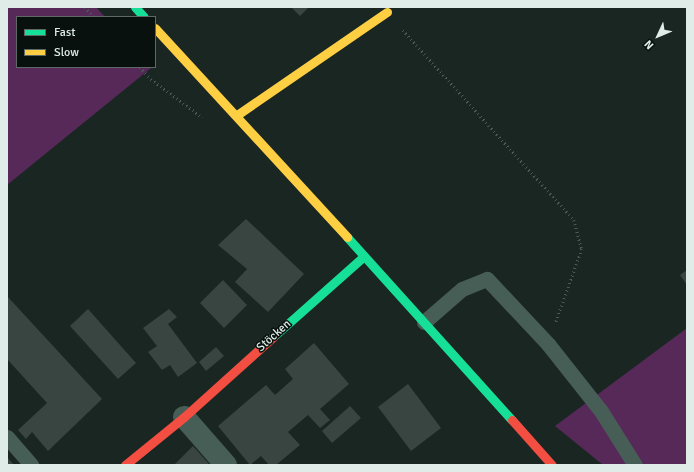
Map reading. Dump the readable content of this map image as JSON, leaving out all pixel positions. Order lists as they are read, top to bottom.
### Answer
{
  "streets": {
    "main road": ["Stöcken"]
  },
  "legend": ["Fast", "Slow"],
  "north": "bottom left"
}
